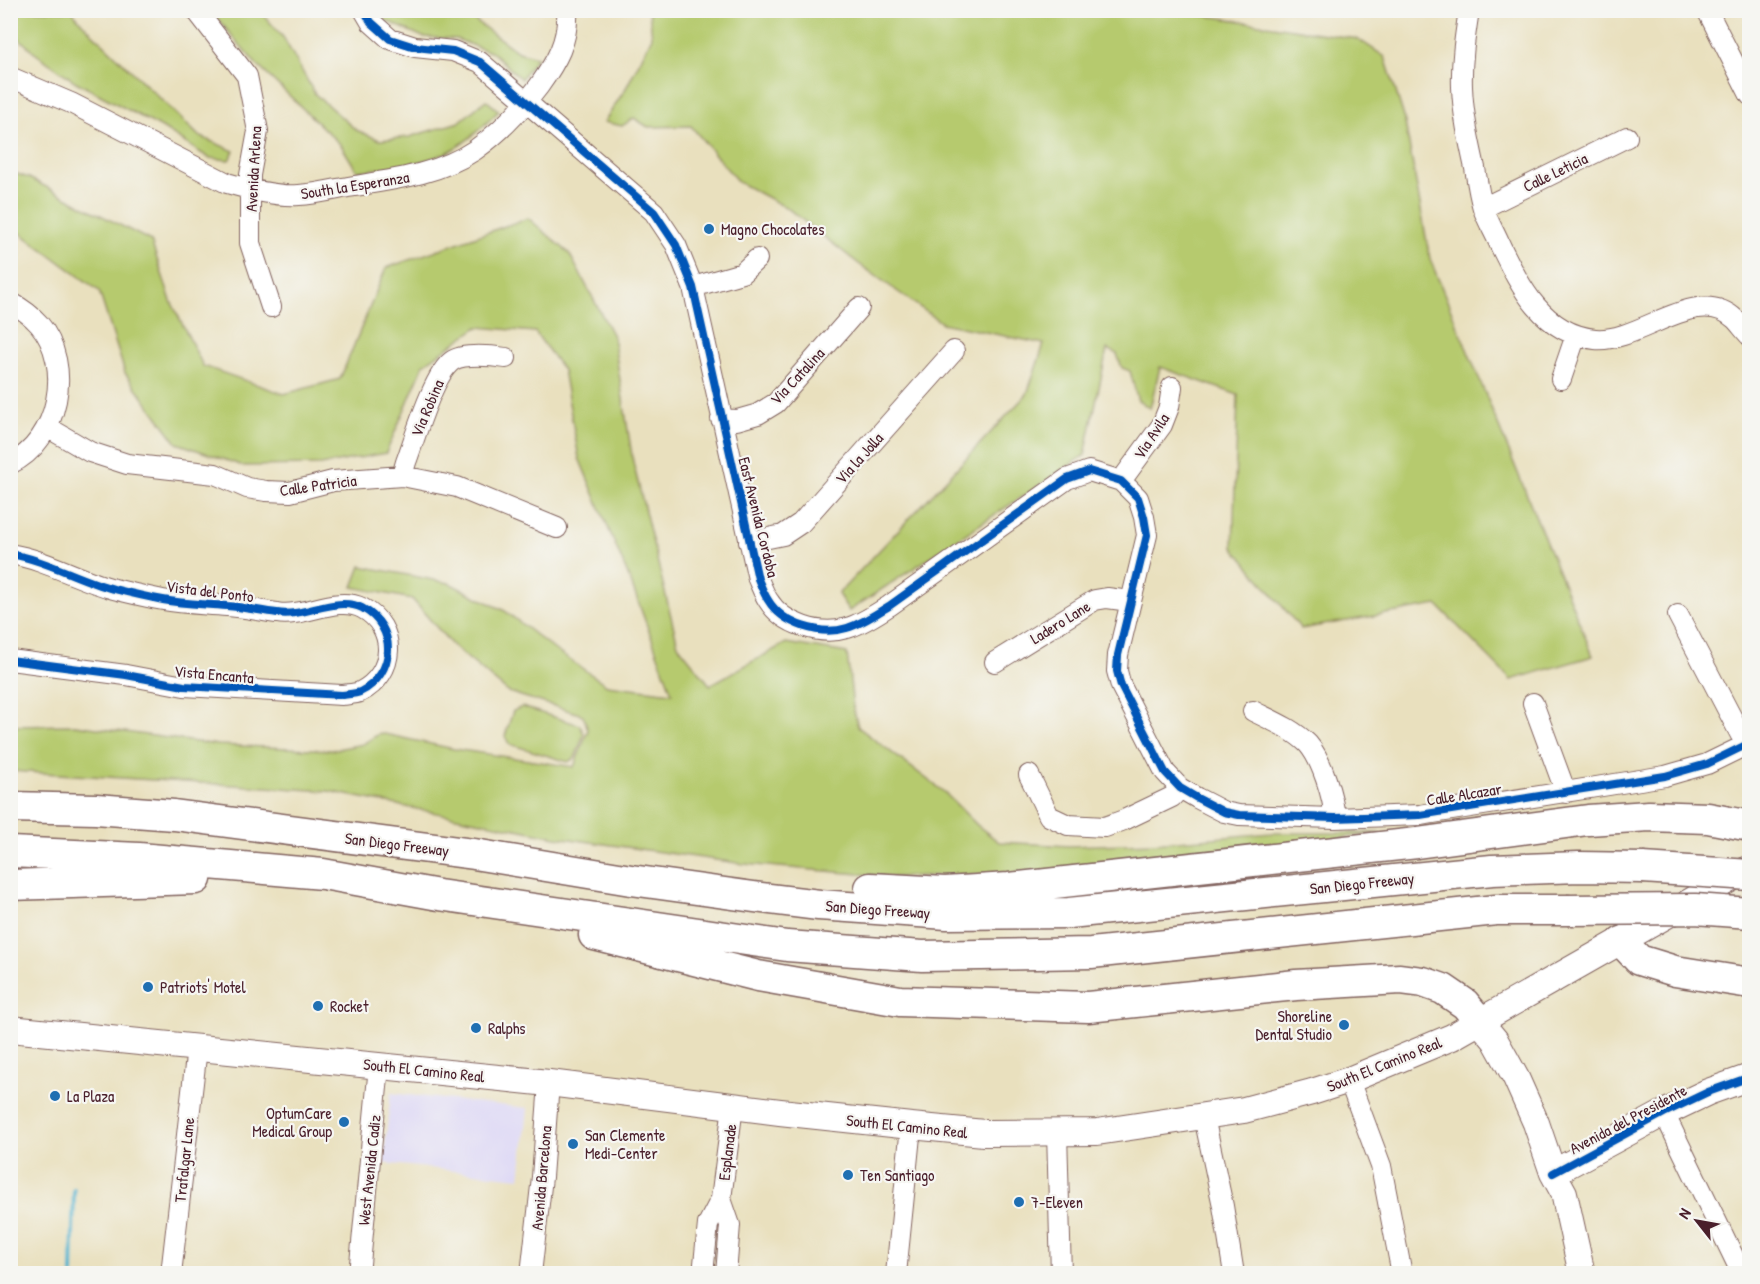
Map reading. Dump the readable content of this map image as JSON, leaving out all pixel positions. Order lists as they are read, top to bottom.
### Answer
{
  "streets": {
    "highway": ["San Diego Freeway"],
    "main road": ["South El Camino Real", "Avenida del Presidente"],
    "street": [
      "Avenida Arlena",
      "Calle Leticia",
      "South la Esperanza",
      "Via Catalina",
      "Via Robina",
      "Via Avila",
      "Via la Jolla",
      "Calle Patricia",
      "East Avenida Cordoba",
      "Vista del Ponto",
      "Ladero Lane",
      "Vista Encanta",
      "Calle Alcazar",
      "Esplanade",
      "Trafalgar Lane",
      "West Avenida Cadiz",
      "Avenida Barcelona"
    ]
  },
  "crossings": [
    ["Avenida Arlena", "South la Esperanza"],
    ["South la Esperanza", "East Avenida Cordoba"],
    ["Via Catalina", "East Avenida Cordoba"],
    ["Via Robina", "Calle Patricia"],
    ["Via Avila", "East Avenida Cordoba"],
    ["Via la Jolla", "East Avenida Cordoba"],
    ["Vista del Ponto", "Vista Encanta"],
    ["South El Camino Real", "Esplanade"],
    ["South El Camino Real", "Trafalgar Lane"],
    ["South El Camino Real", "West Avenida Cadiz"],
    ["South El Camino Real", "Avenida Barcelona"]
  ],
  "places": [
    "Magno Chocolates",
    "Patriots' Motel",
    "Rocket",
    "Shoreline Dental Studio",
    "Ralphs",
    "La Plaza",
    "OptumCare Medical Group",
    "San Clemente Medi-Center",
    "Ten Santiago",
    "7-Eleven"
  ],
  "north": "top left"
}
